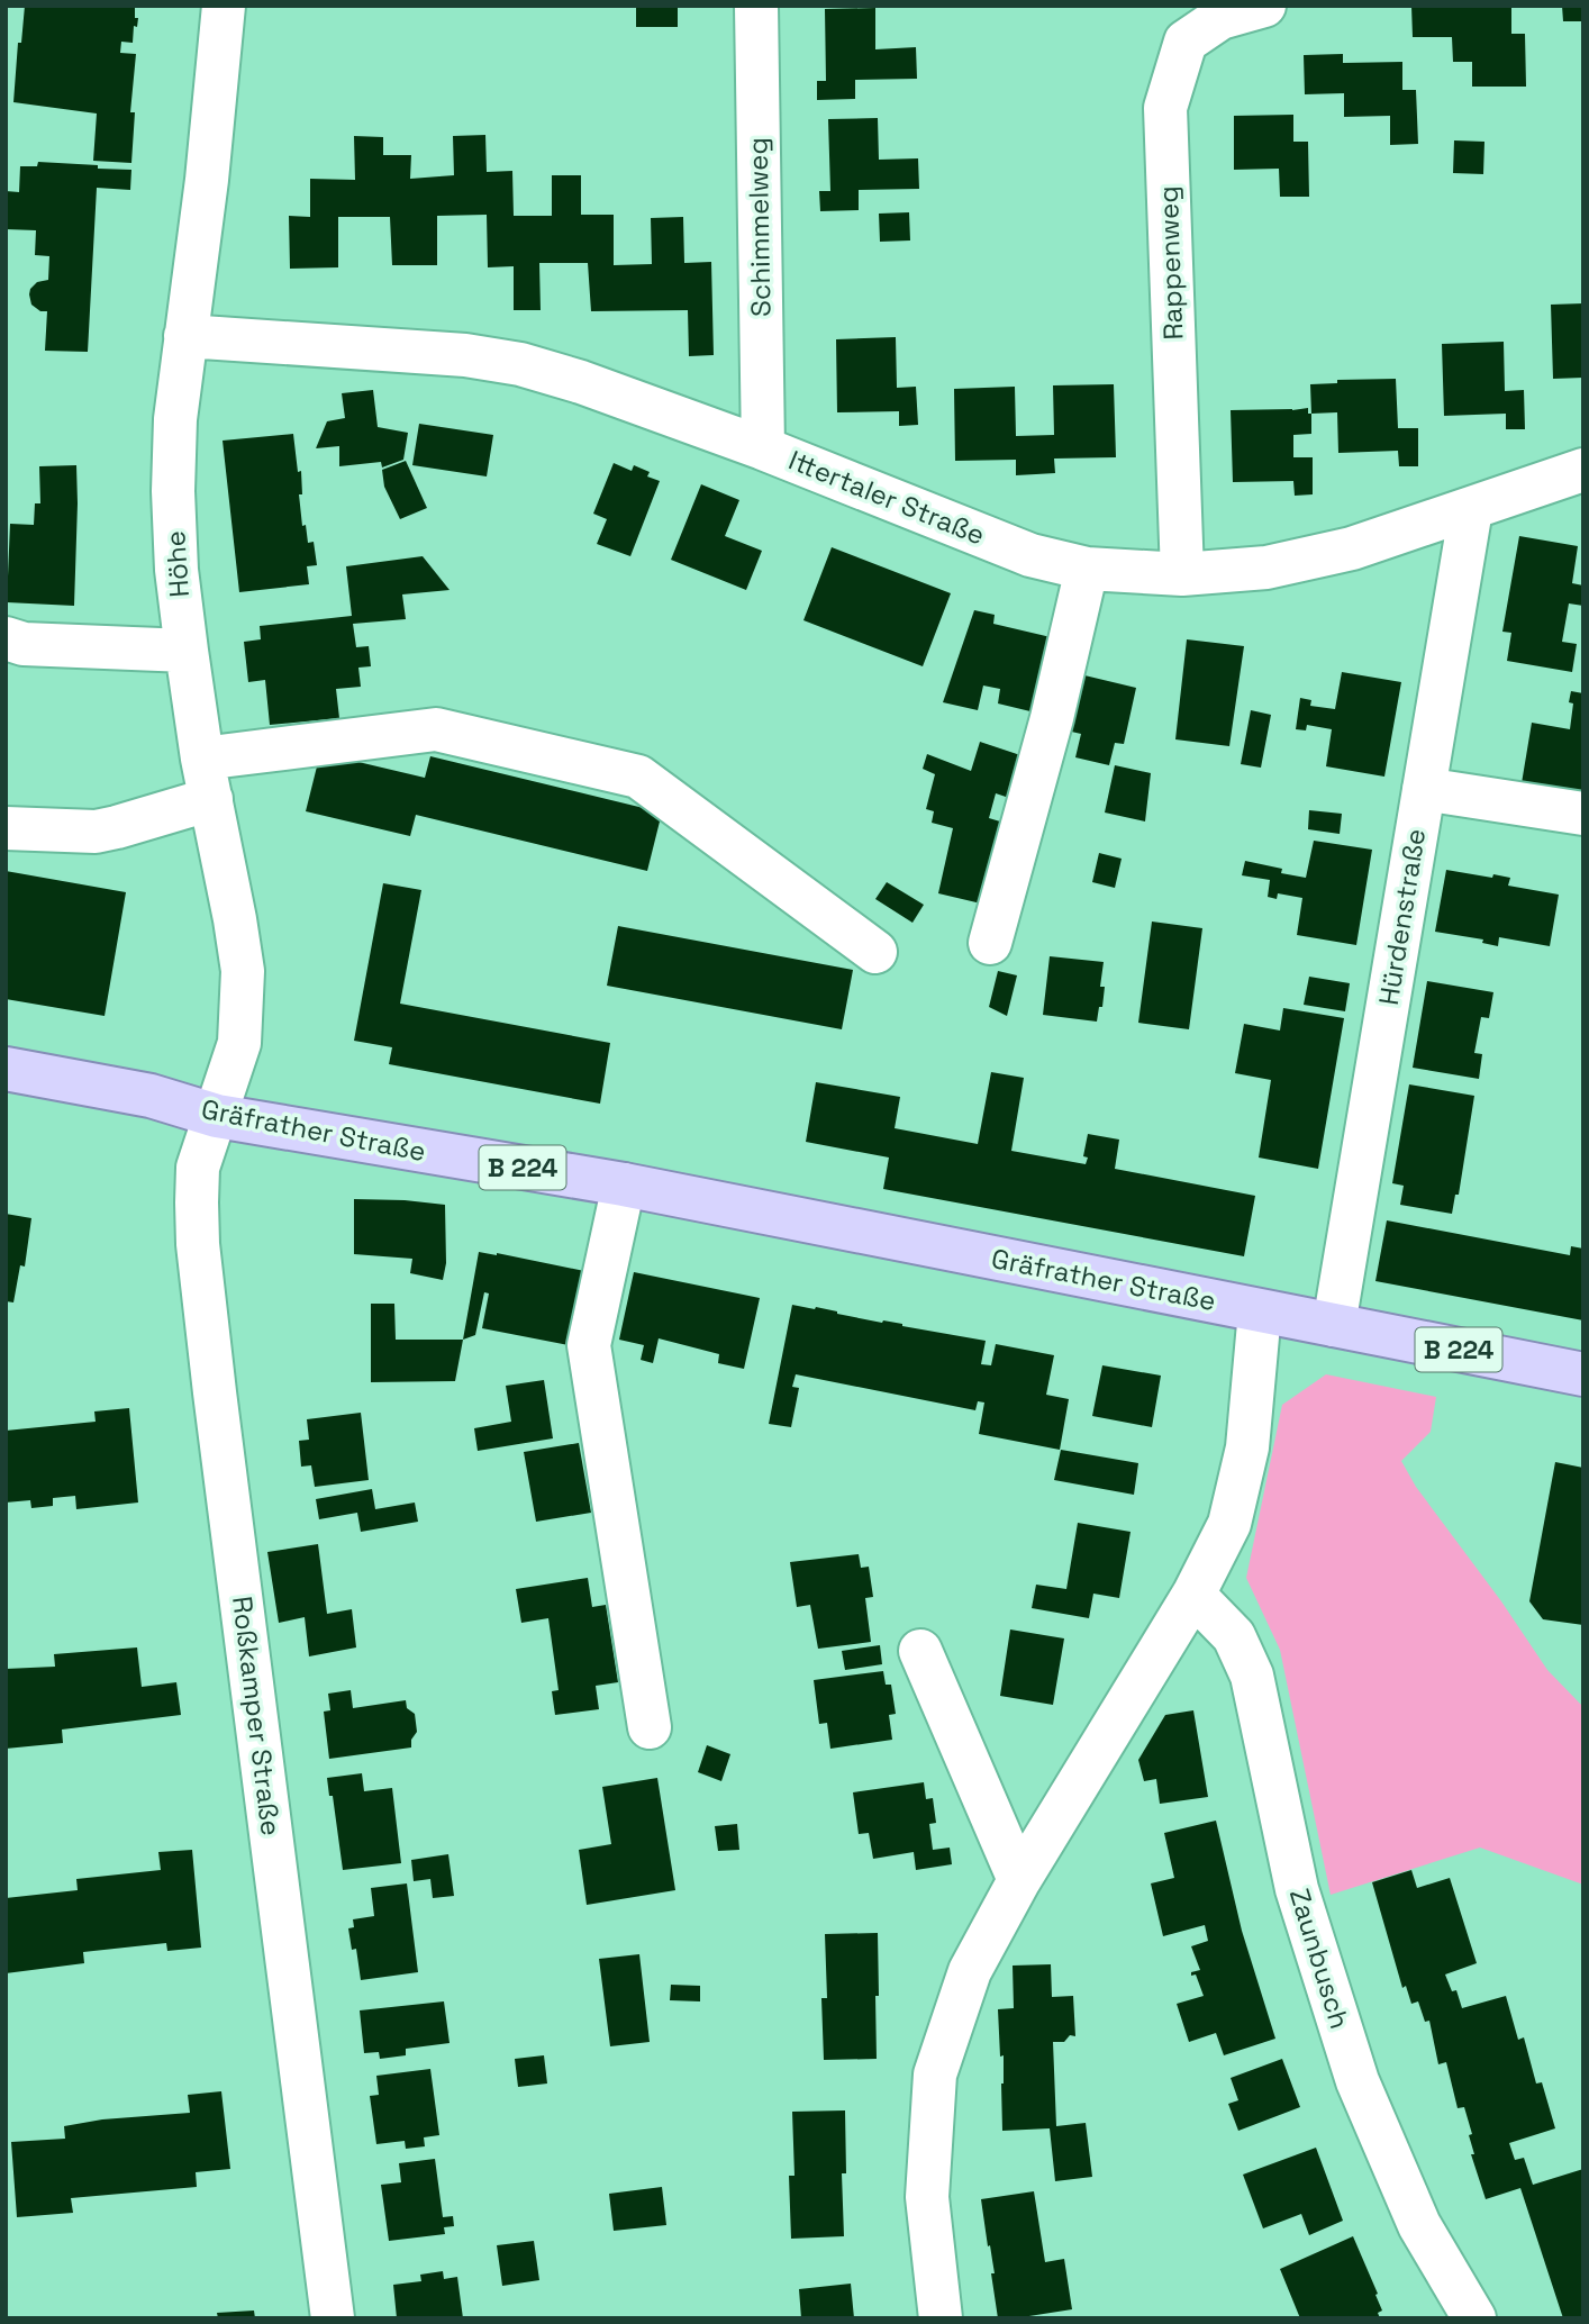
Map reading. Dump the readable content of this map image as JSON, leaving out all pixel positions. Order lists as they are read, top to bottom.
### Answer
{
  "streets": {
    "main road": ["Gräfrather Straße", "B 224"],
    "street": [
      "Schimmelweg",
      "Rappenweg",
      "Ittertaler Straße",
      "Höhe",
      "Hürdenstraße",
      "Roßkamper Straße",
      "Zaunbusch"
    ]
  },
  "crossings": [
    ["Schimmelweg", "Ittertaler Straße"],
    ["Rappenweg", "Ittertaler Straße"],
    ["Ittertaler Straße", "Höhe"],
    ["Ittertaler Straße", "Hürdenstraße"],
    ["Höhe", "Gräfrather Straße"],
    ["Höhe", "Roßkamper Straße"],
    ["Hürdenstraße", "Gräfrather Straße"],
    ["Gräfrather Straße", "Roßkamper Straße"]
  ]
}
